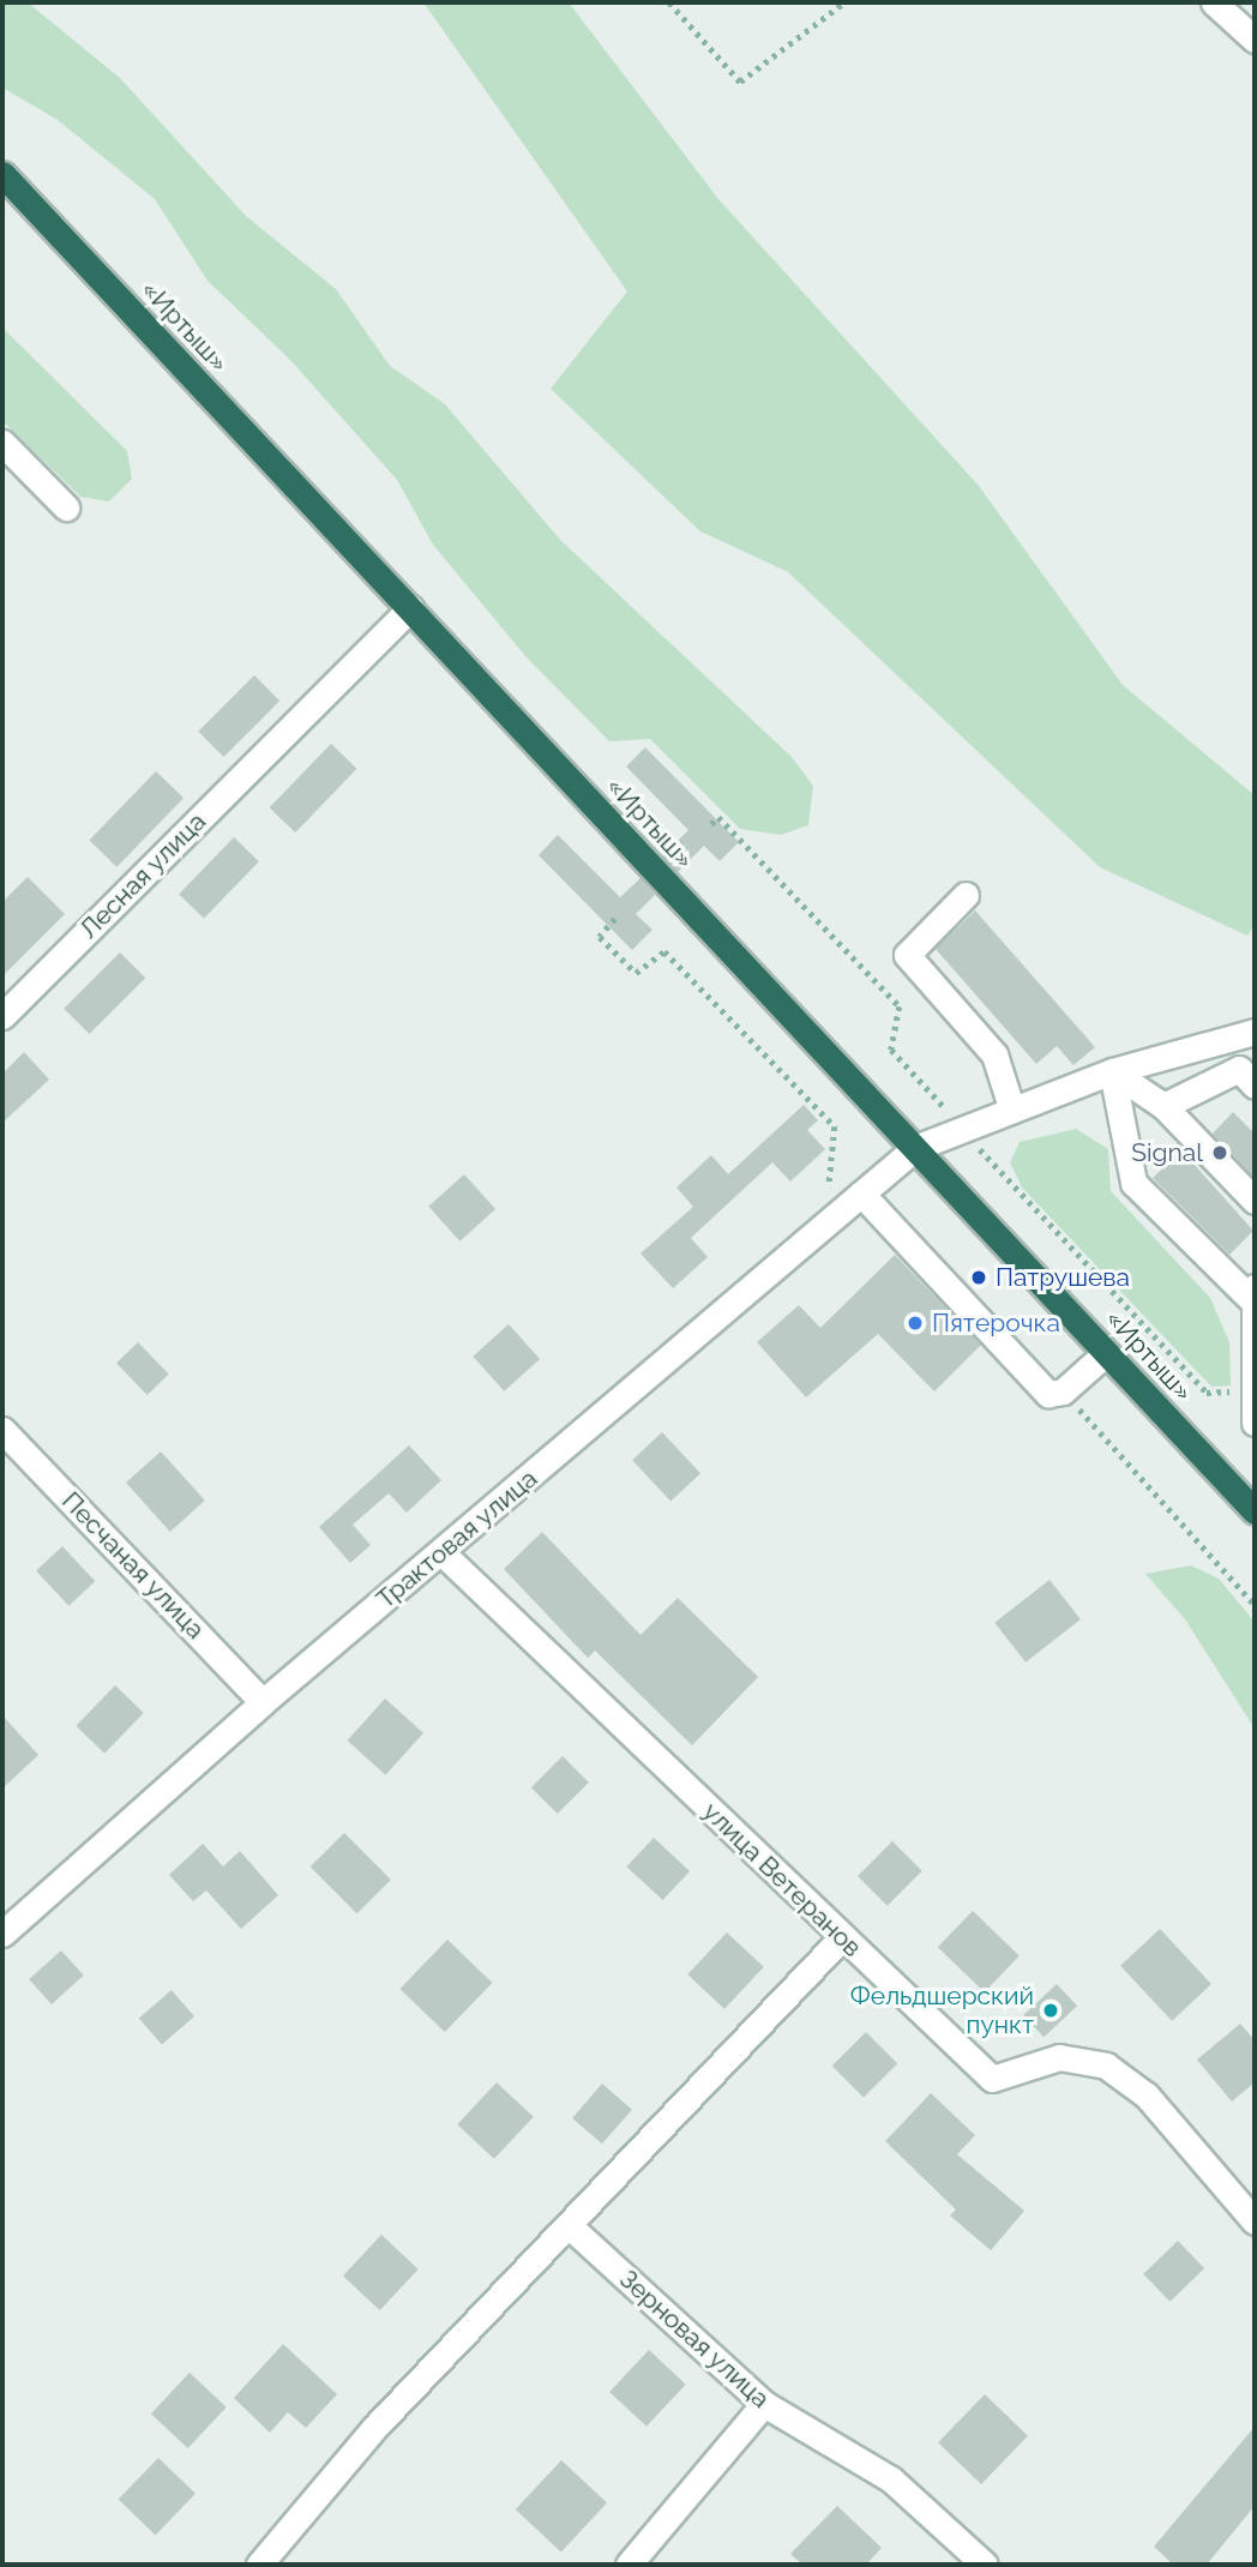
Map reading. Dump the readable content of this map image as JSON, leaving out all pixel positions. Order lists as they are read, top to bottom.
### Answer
{
  "streets": {
    "highway": ["«Иртыш»"],
    "street": [
      "Лесная улица",
      "Трактовая улица",
      "Песчаная улица",
      "улица Ветеранов",
      "Зерновая улица"
    ]
  },
  "crossings": [
    ["«Иртыш»", "Лесная улица"],
    ["«Иртыш»", "Трактовая улица"],
    ["Трактовая улица", "Песчаная улица"],
    ["Трактовая улица", "улица Ветеранов"]
  ],
  "places": [
    "Signal",
    "Патрушева",
    "Пятерочка",
    "Фельдшерский пункт"
  ]
}
